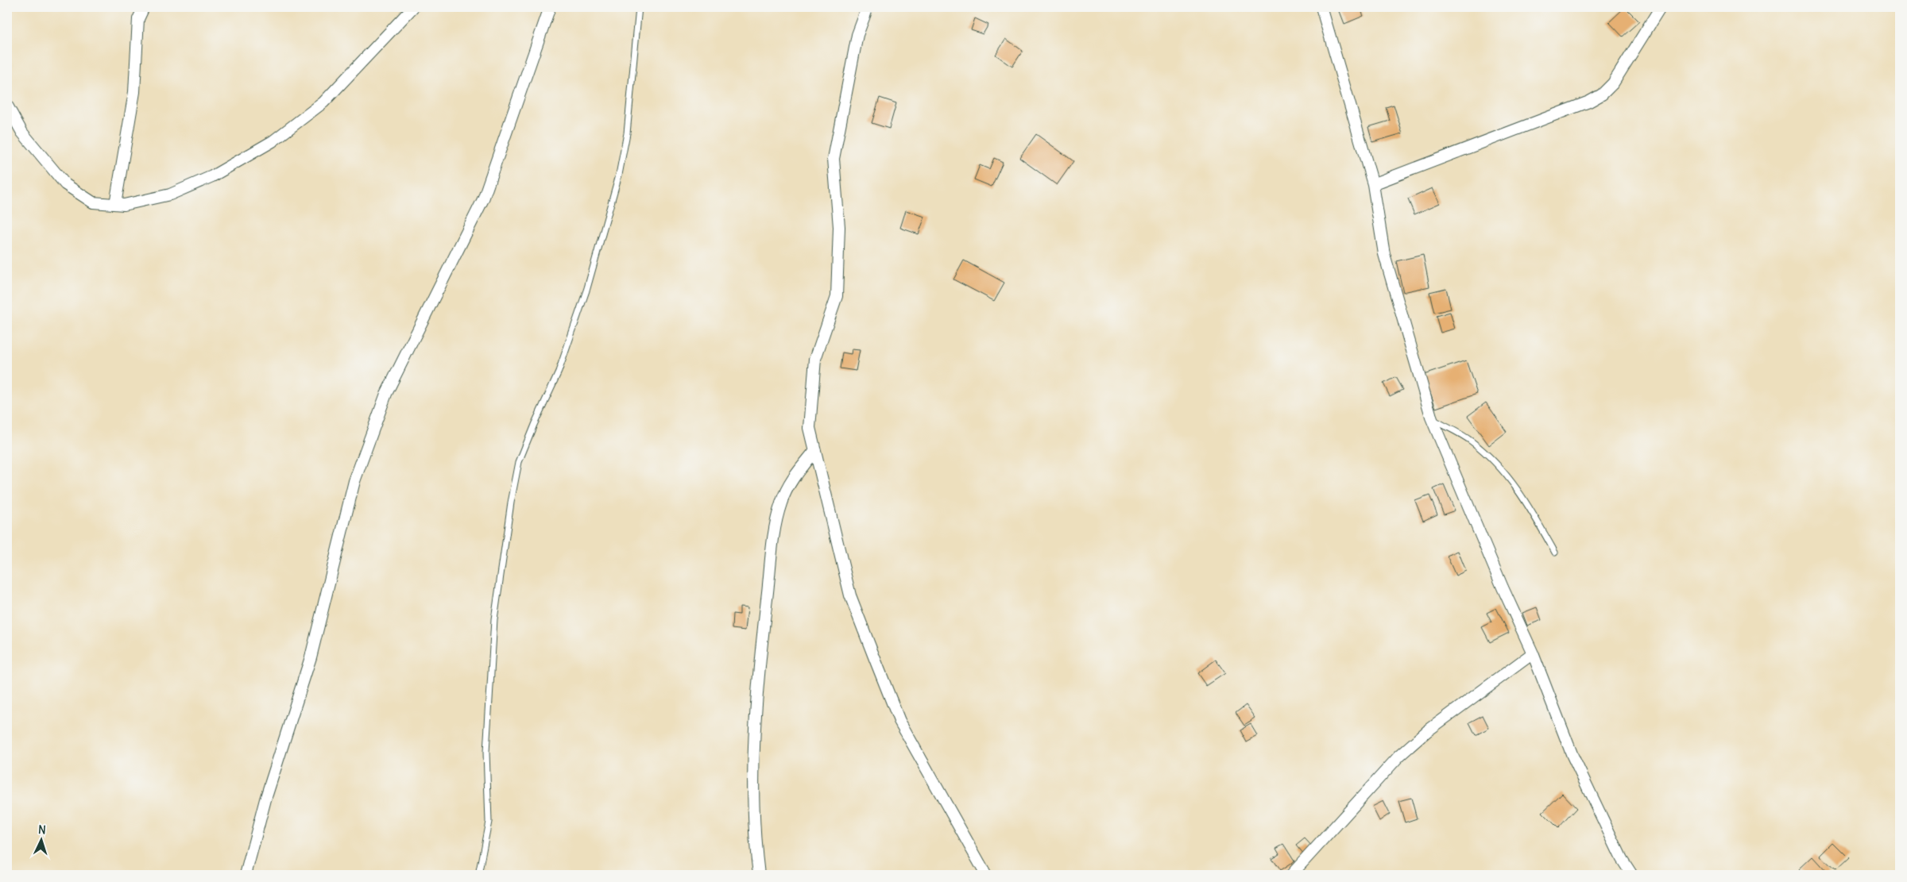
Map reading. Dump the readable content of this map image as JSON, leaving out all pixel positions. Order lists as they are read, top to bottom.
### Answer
{
  "north": "top"
}
